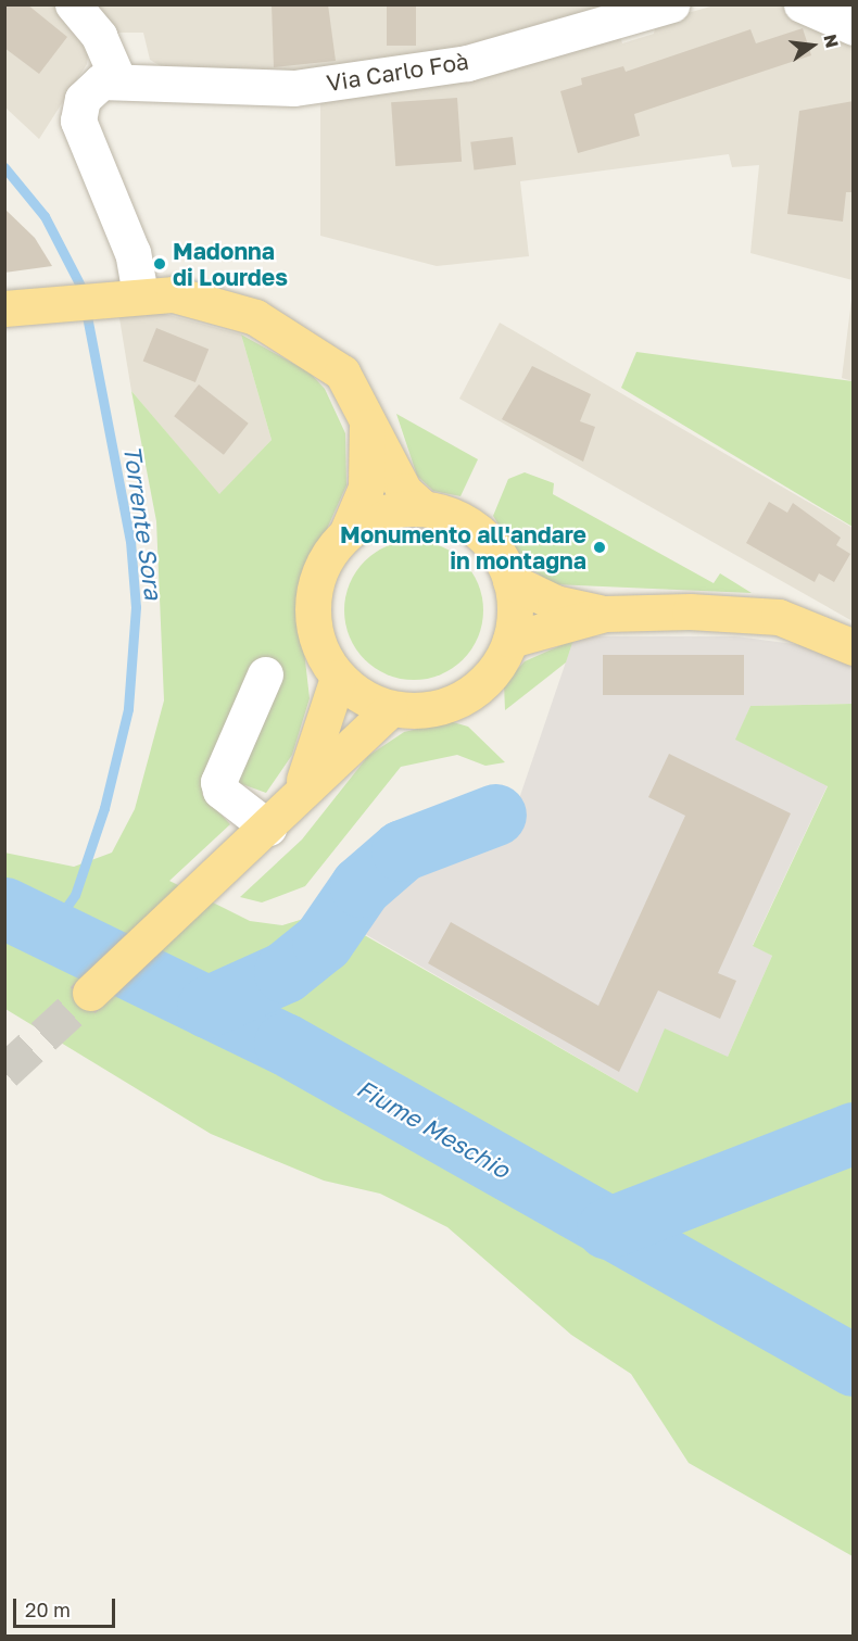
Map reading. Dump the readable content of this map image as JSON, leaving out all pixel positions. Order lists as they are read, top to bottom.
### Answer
{
  "streets": {
    "street": ["Via Carlo Foà"]
  },
  "water": ["Torrente Sora", "Fiume Meschio"],
  "places": ["Madonna di Lourdes", "Monumento all'andare in montagna"],
  "scale_bar": "20 m",
  "north": "right"
}
